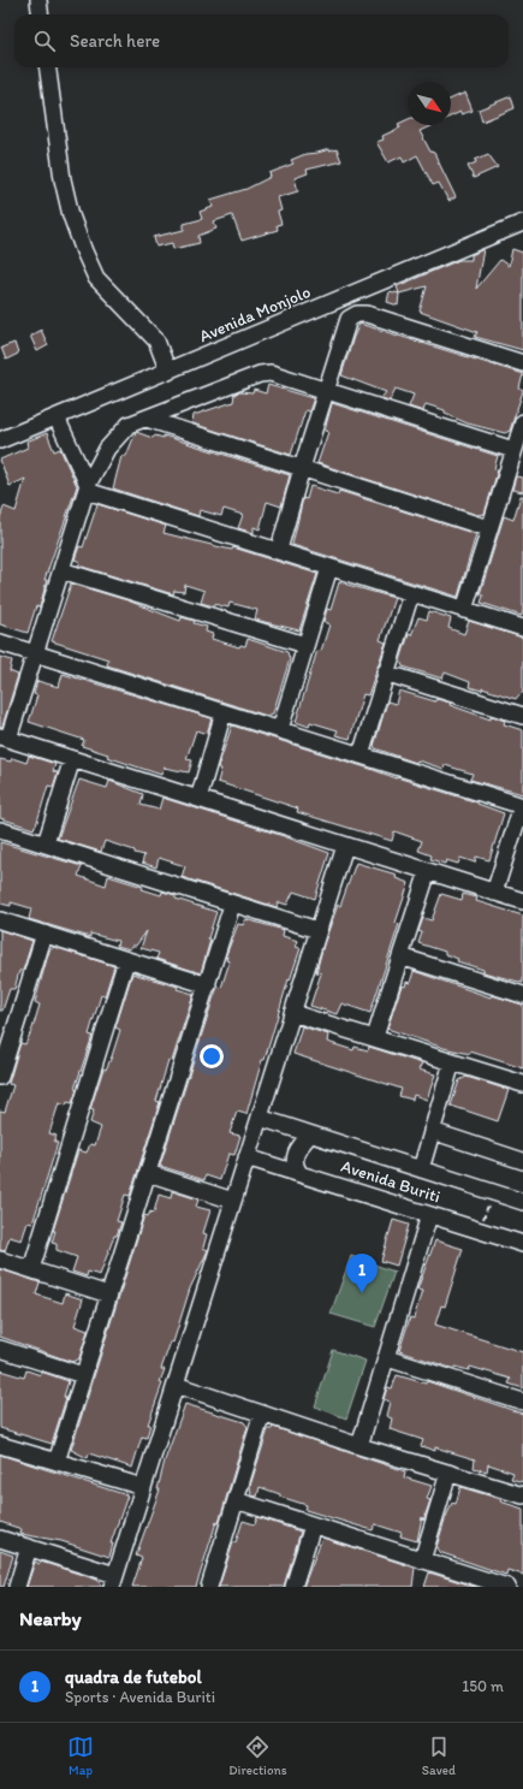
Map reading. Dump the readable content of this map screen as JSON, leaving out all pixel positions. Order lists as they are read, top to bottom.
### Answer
{
  "streets": {
    "street": ["Avenida Monjolo", "Avenida Buriti"]
  },
  "north": "bottom right",
  "page": {
    "search": "Search here",
    "pins": "1",
    "heading": "Nearby",
    "list": [
      {
        "mark": "1",
        "name": "quadra de futebol",
        "note": "Sports · Avenida Buriti",
        "value": "150 m"
      }
    ],
    "nav": ["Map", "Directions", "Saved"]
  }
}
